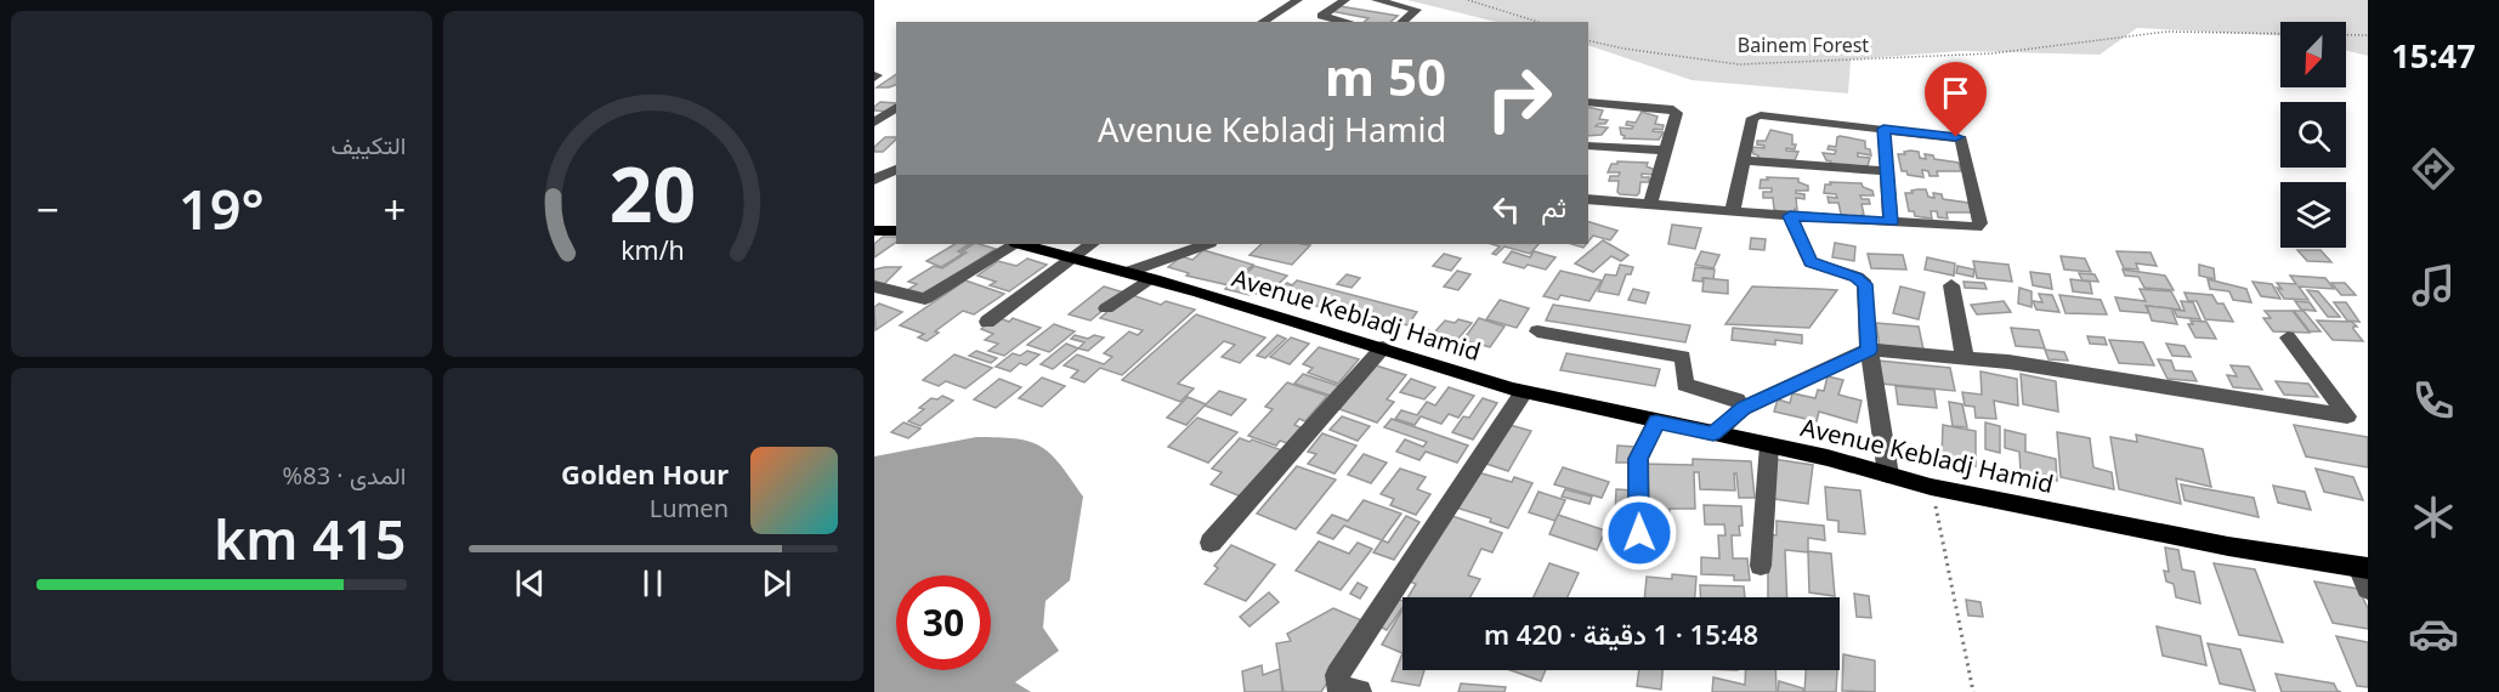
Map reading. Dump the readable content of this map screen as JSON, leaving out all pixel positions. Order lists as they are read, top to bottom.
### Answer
{
  "streets": {
    "main road": ["Avenue Kebladj Hamid"]
  },
  "parks": ["Bainem Forest"],
  "north": "bottom left",
  "page": {
    "tabs": "15:47",
    "tile": [
      "التكييف",
      ["المدى · 83%", "415 km"]
    ],
    "turn": ["50 m", "Avenue Kebladj Hamid"],
    "then": "ثم",
    "heat": ["−", "19°", "+"],
    "song": ["Golden Hour", "Lumen"],
    "limit": "30",
    "trip": "15:48 · 1 دقيقة · 420 m",
    "gauge": ["20", "km/h"]
  }
}
